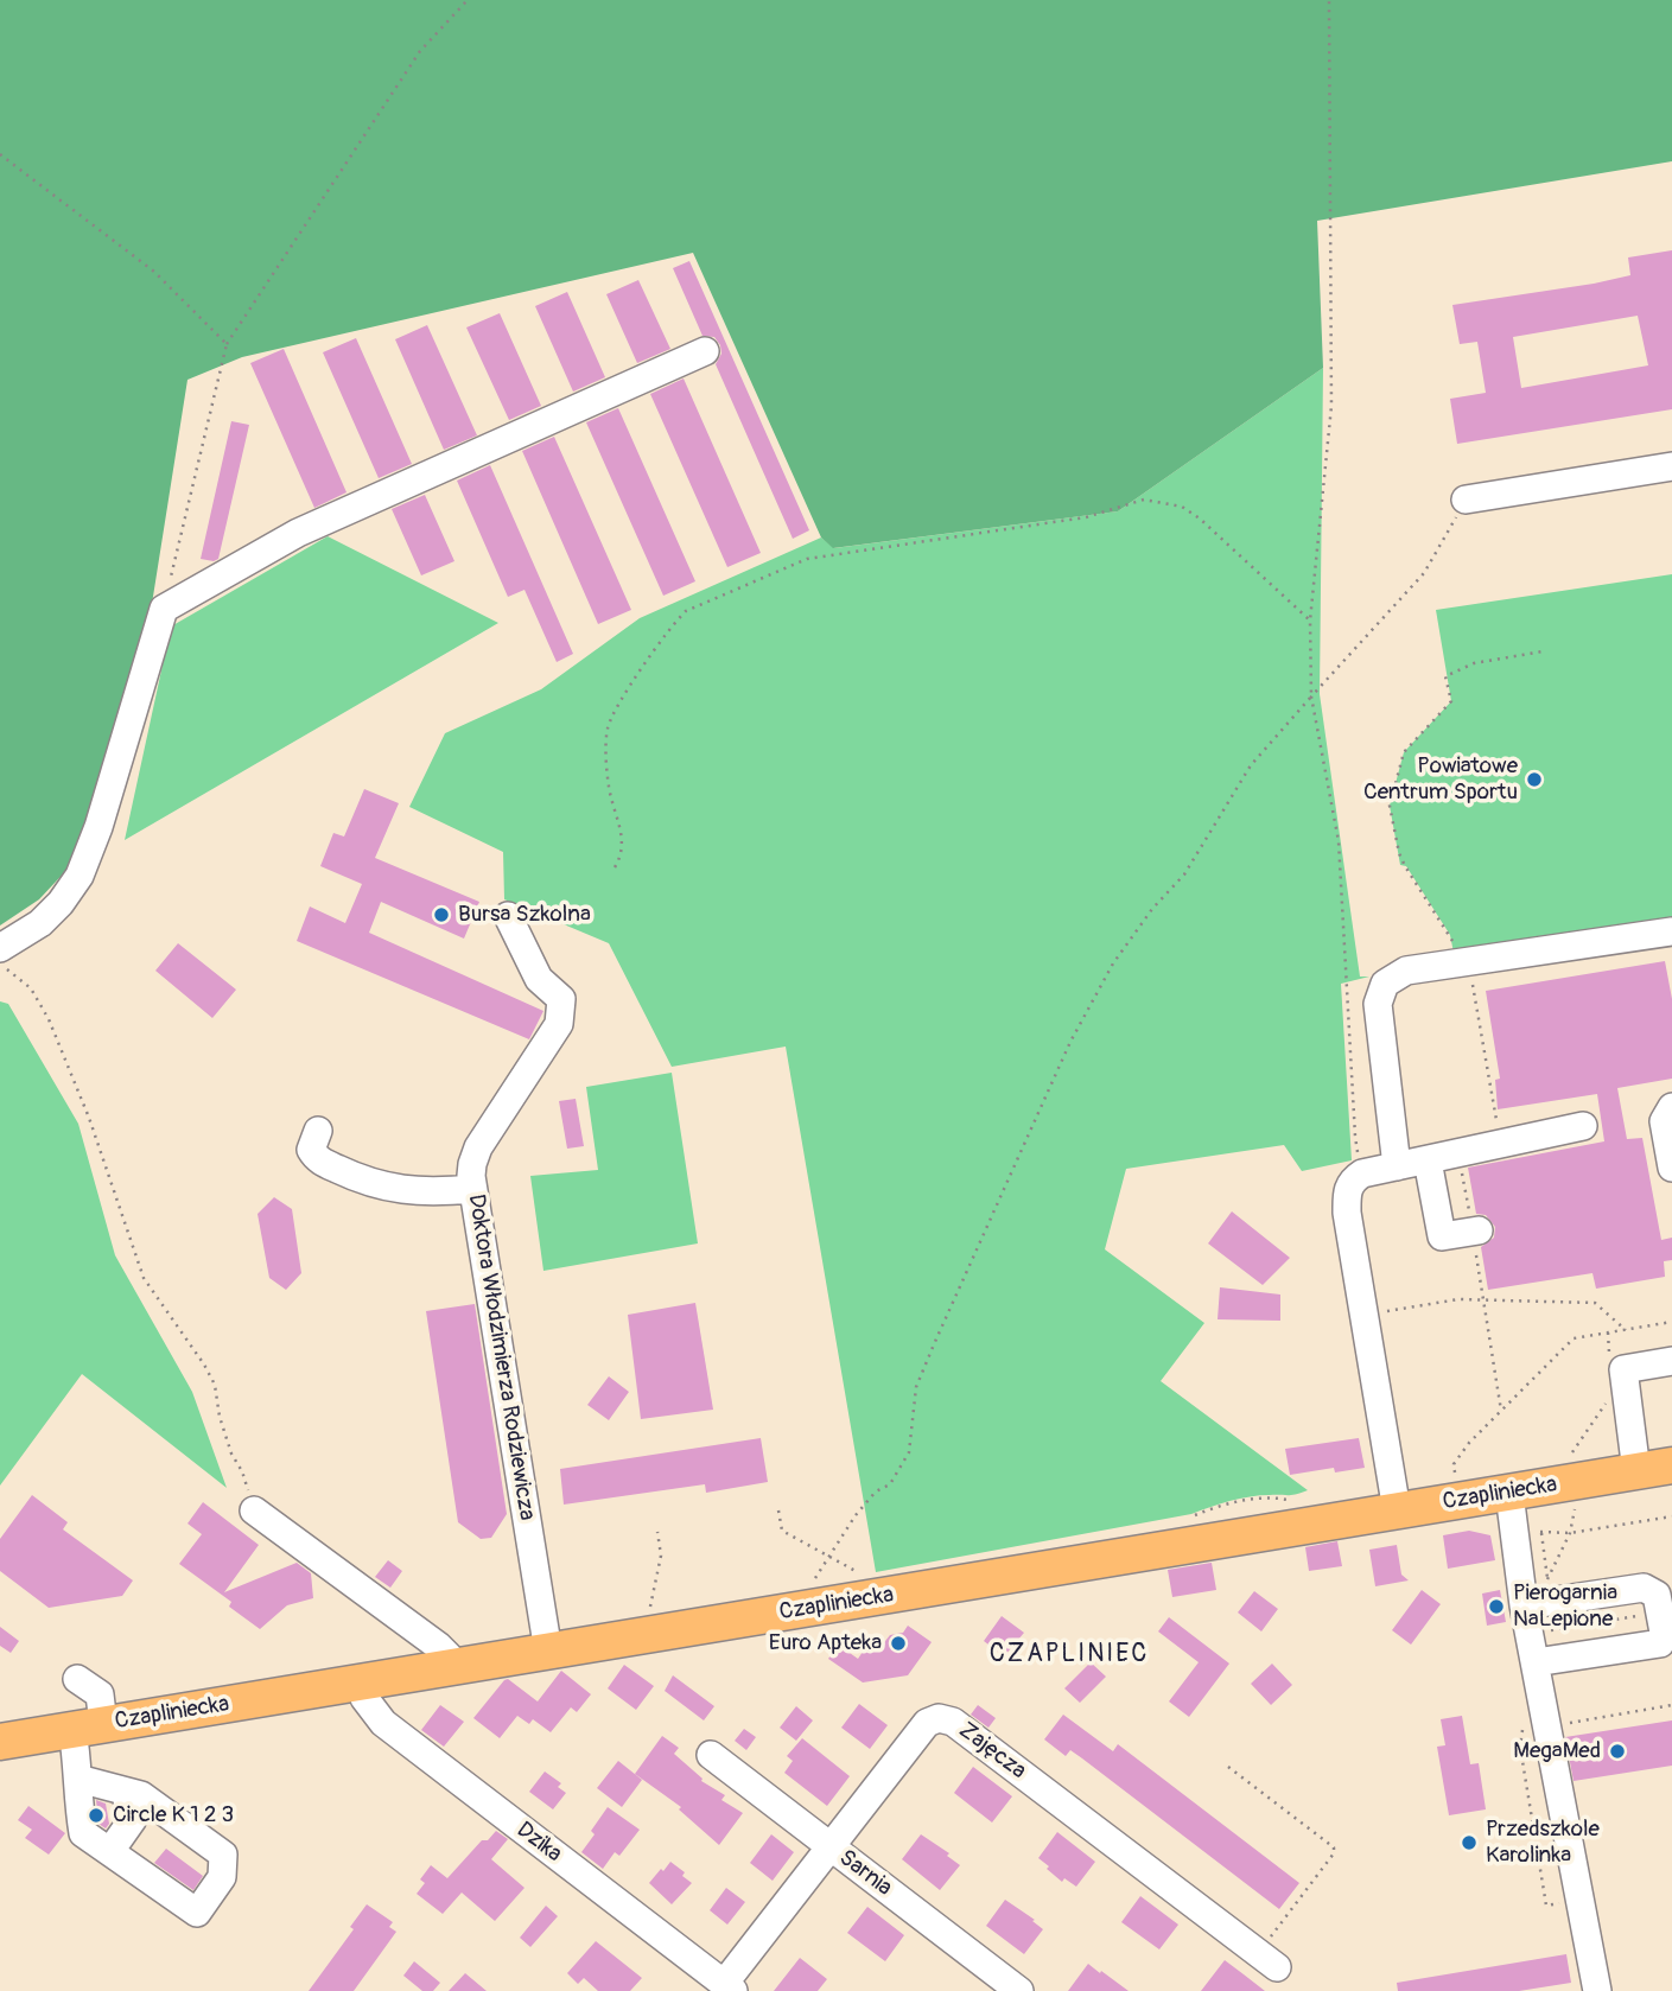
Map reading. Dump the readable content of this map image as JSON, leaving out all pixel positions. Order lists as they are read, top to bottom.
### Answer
{
  "streets": {
    "main road": ["Czapliniecka"],
    "street": [
      "Doktora Włodzimierza Rodziewicza",
      "Zajęcza",
      "Dzika",
      "Sarnia"
    ]
  },
  "crossings": [
    ["Doktora Włodzimierza Rodziewicza", "Czapliniecka"],
    ["Czapliniecka", "Dzika"],
    ["Zajęcza", "Dzika"],
    ["Zajęcza", "Sarnia"]
  ],
  "districts": ["CZAPLINIEC"],
  "places": [
    "Powiatowe Centrum Sportu",
    "Bursa Szkolna",
    "Pierogarnia NaLepione",
    "Euro Apteka",
    "MegaMed",
    "Circle K 1 2 3",
    "Przedszkole Karolinka"
  ]
}
